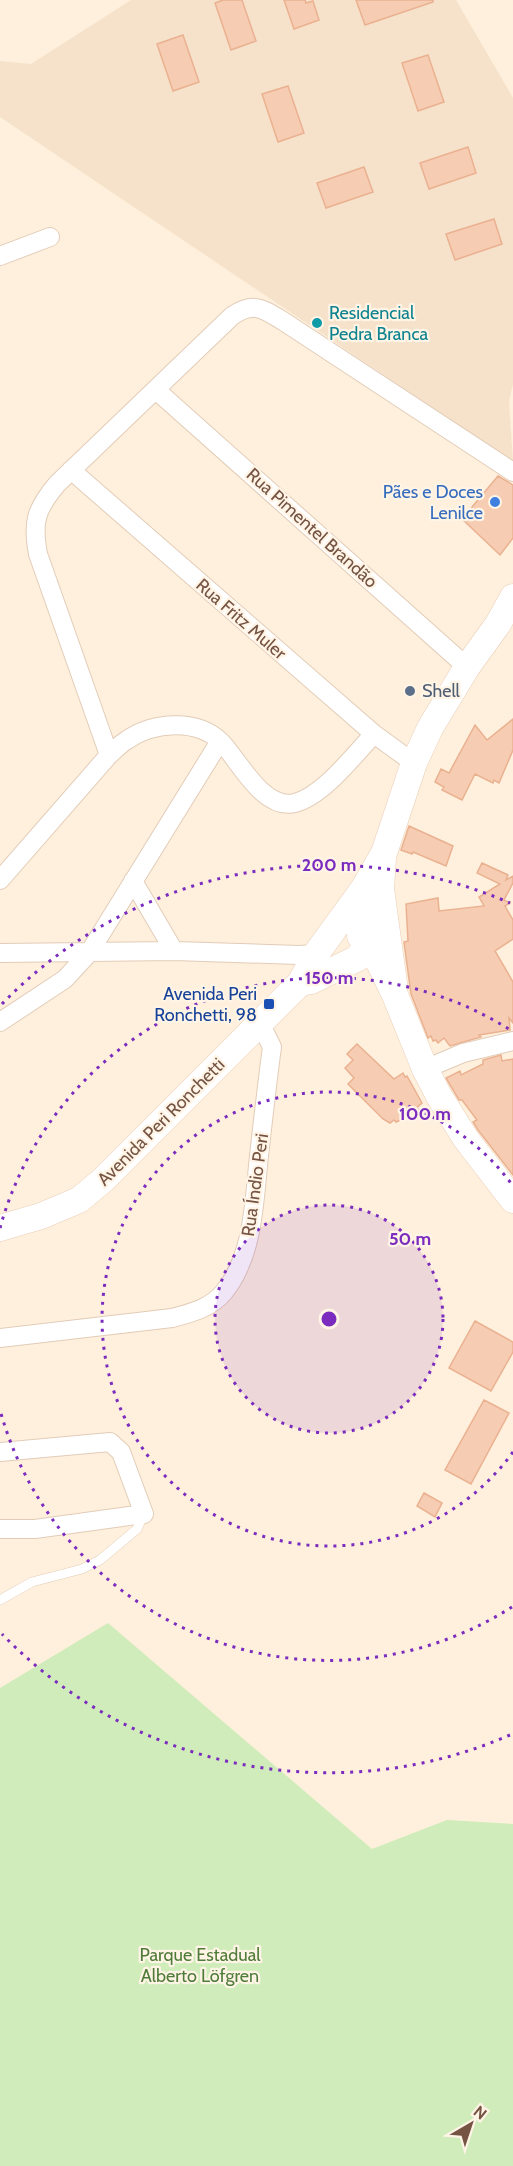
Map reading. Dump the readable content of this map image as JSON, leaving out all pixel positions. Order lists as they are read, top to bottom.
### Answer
{
  "streets": {
    "main road": ["Avenida Peri Ronchetti"],
    "street": ["Rua Pimentel Brandão", "Rua Fritz Muler", "Rua Índio Peri"]
  },
  "crossings": [
    ["Avenida Peri Ronchetti", "Rua Índio Peri"]
  ],
  "parks": ["Parque Estadual Alberto Löfgren"],
  "places": {
    "other": ["Residencial Pedra Branca", "Pães e Doces Lenilce", "Shell"],
    "transit": ["Avenida Peri Ronchetti, 98"]
  },
  "north": "top right",
  "rings": [
    "200 m",
    "150 m",
    "100 m",
    "50 m"
  ]
}
